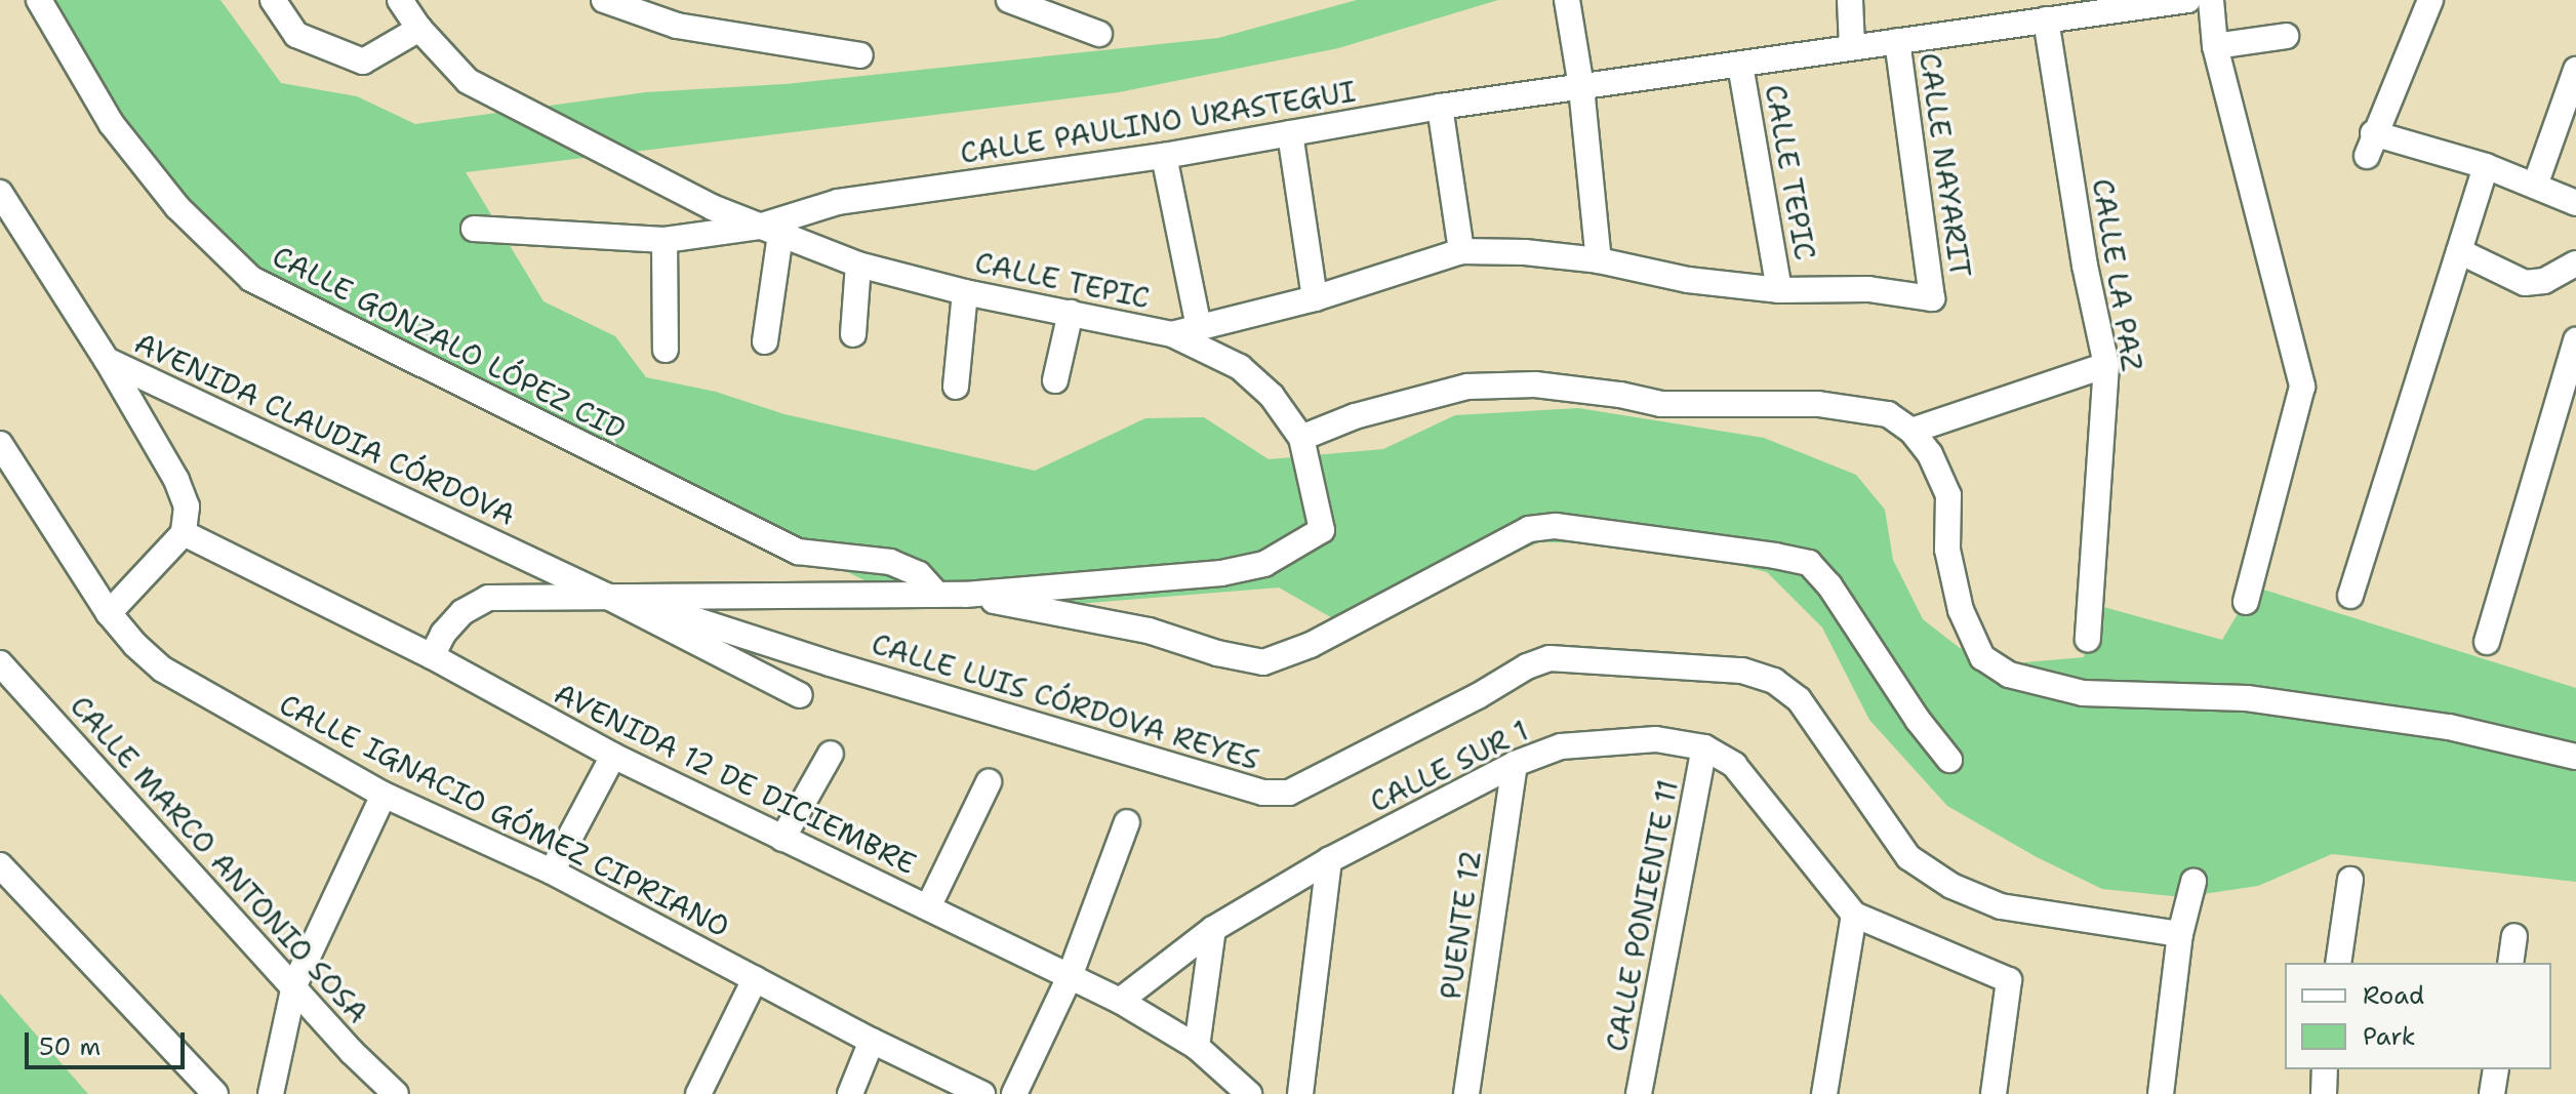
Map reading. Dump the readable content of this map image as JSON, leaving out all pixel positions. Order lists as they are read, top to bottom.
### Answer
{
  "streets": {
    "street": [
      "CALLE PAULINO URASTEGUI",
      "CALLE NAYARIT",
      "CALLE TEPIC",
      "CALLE LA PAZ",
      "CALLE GONZALO LÓPEZ CID",
      "AVENIDA CLAUDIA CÓRDOVA",
      "CALLE LUIS CÓRDOVA REYES",
      "CALLE SUR 1",
      "AVENIDA 12 DE DICIEMBRE",
      "CALLE IGNACIO GÓMEZ CIPRIANO",
      "CALLE MARCO ANTONIO SOSA",
      "CALLE PONIENTE 11",
      "PUENTE 12"
    ]
  },
  "crossings": [
    ["CALLE PAULINO URASTEGUI", "CALLE NAYARIT"],
    ["CALLE PAULINO URASTEGUI", "CALLE TEPIC"],
    ["CALLE PAULINO URASTEGUI", "CALLE LA PAZ"],
    ["CALLE NAYARIT", "CALLE TEPIC"],
    ["CALLE SUR 1", "AVENIDA 12 DE DICIEMBRE"],
    ["CALLE SUR 1", "CALLE PONIENTE 11"],
    ["CALLE SUR 1", "PUENTE 12"]
  ],
  "legend": ["Road", "Park"],
  "scale_bar": "50 m"
}
